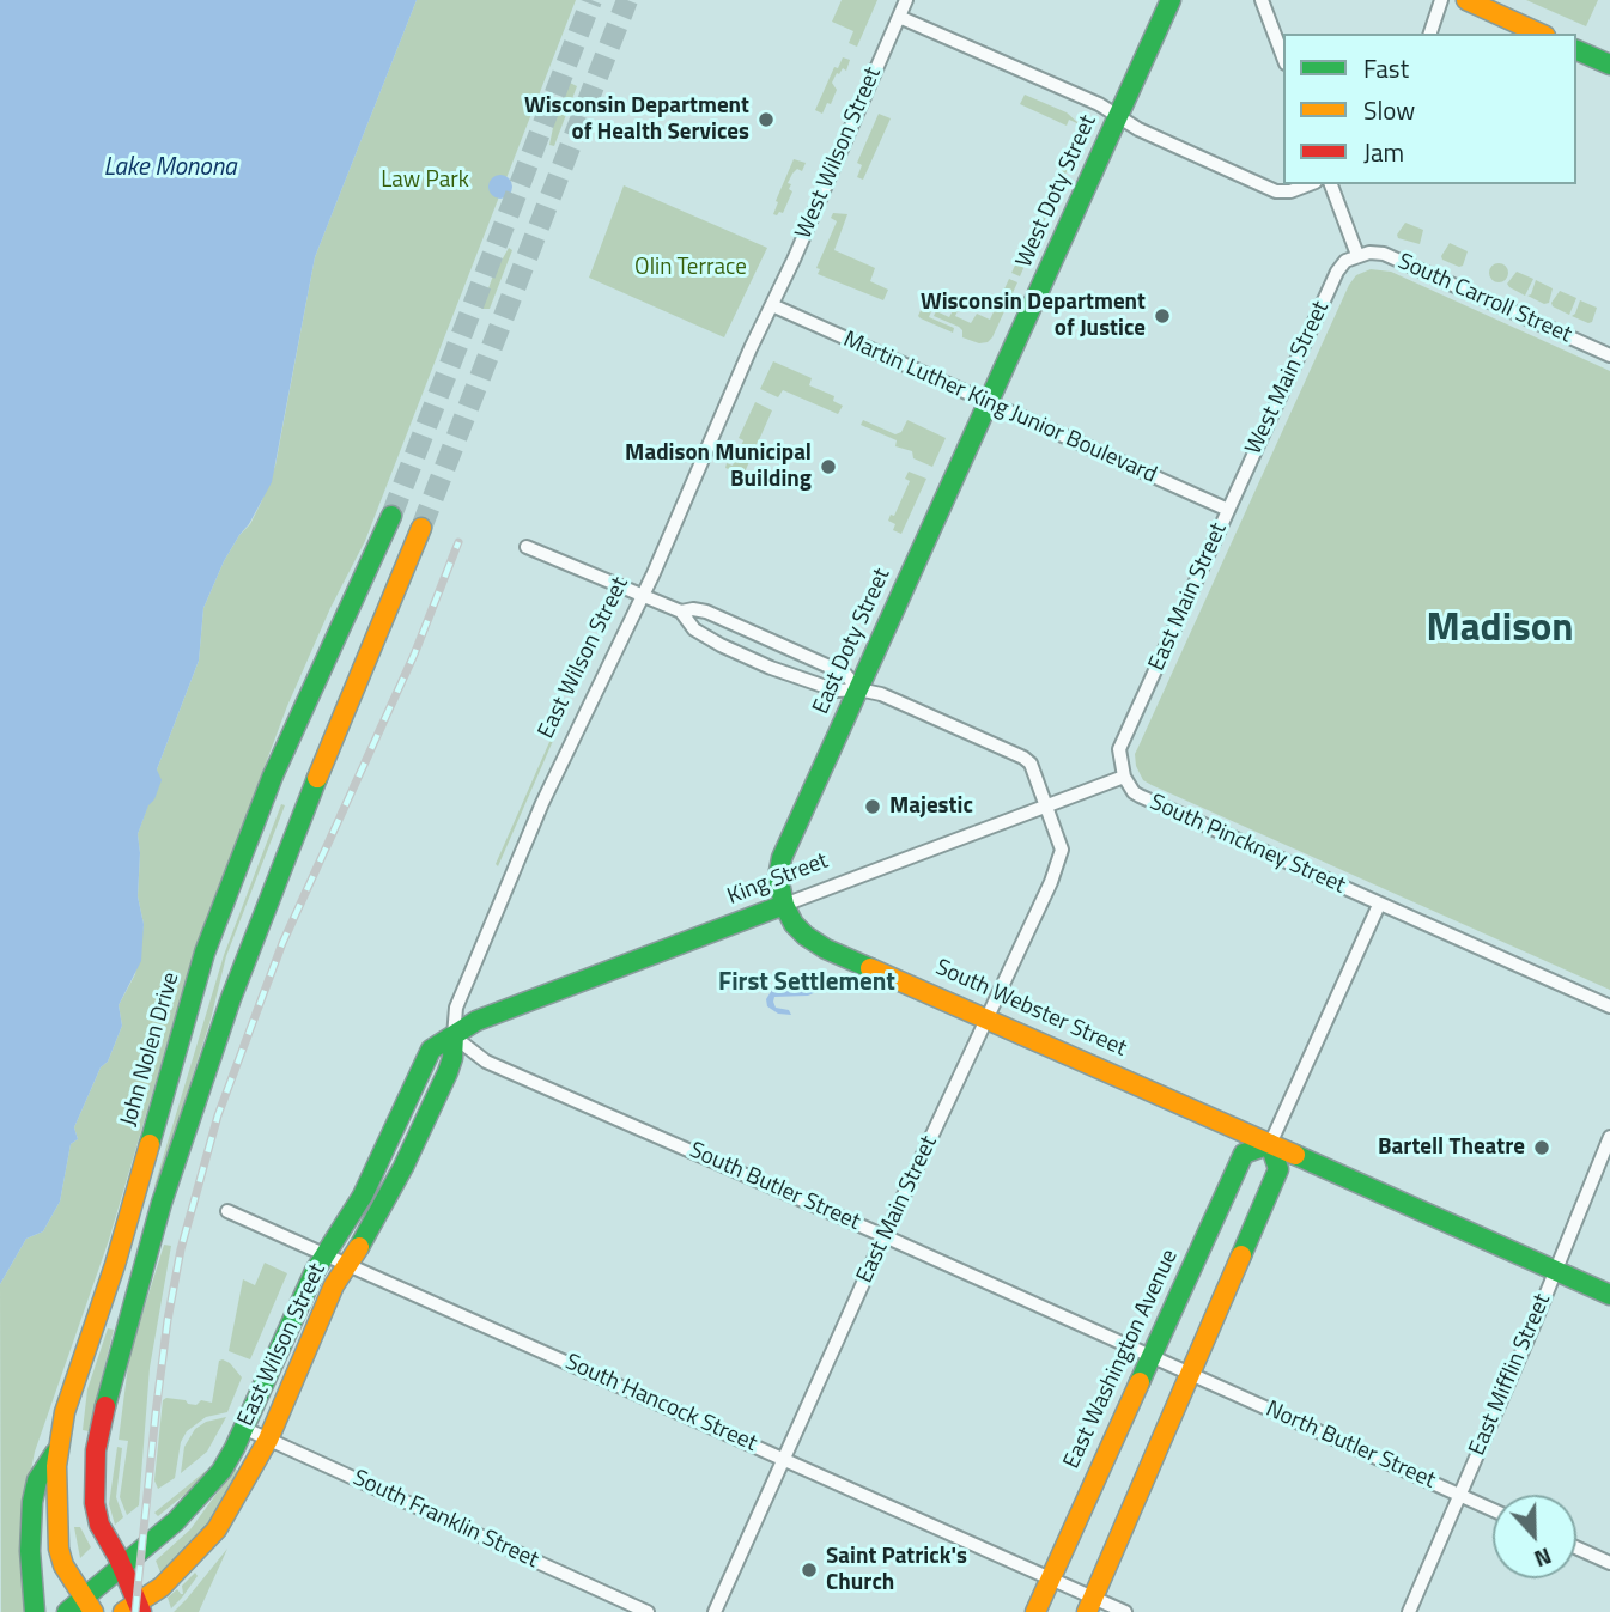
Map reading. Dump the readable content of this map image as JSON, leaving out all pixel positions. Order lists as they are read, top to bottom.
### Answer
{
  "streets": {
    "street": [
      "West Wilson Street",
      "West Doty Street",
      "South Carroll Street",
      "West Main Street",
      "Martin Luther King Junior Boulevard",
      "East Main Street",
      "East Doty Street",
      "East Wilson Street",
      "South Pinckney Street",
      "King Street",
      "South Webster Street",
      "John Nolen Drive",
      "South Butler Street",
      "East Washington Avenue",
      "East Mifflin Street",
      "South Hancock Street",
      "North Butler Street",
      "South Franklin Street"
    ]
  },
  "crossings": [
    ["West Wilson Street", "Martin Luther King Junior Boulevard"],
    ["West Wilson Street", "East Wilson Street"],
    ["West Doty Street", "Martin Luther King Junior Boulevard"],
    ["West Doty Street", "East Doty Street"],
    ["South Carroll Street", "West Main Street"],
    ["West Main Street", "Martin Luther King Junior Boulevard"],
    ["West Main Street", "East Main Street"],
    ["Martin Luther King Junior Boulevard", "East Main Street"],
    ["Martin Luther King Junior Boulevard", "East Doty Street"],
    ["Martin Luther King Junior Boulevard", "East Wilson Street"],
    ["East Main Street", "South Pinckney Street"],
    ["East Main Street", "King Street"],
    ["East Main Street", "South Webster Street"],
    ["East Main Street", "South Butler Street"],
    ["East Main Street", "South Hancock Street"],
    ["East Doty Street", "King Street"],
    ["East Doty Street", "South Webster Street"],
    ["East Wilson Street", "King Street"],
    ["East Wilson Street", "John Nolen Drive"],
    ["East Wilson Street", "South Butler Street"],
    ["East Wilson Street", "South Hancock Street"],
    ["East Wilson Street", "South Franklin Street"],
    ["South Pinckney Street", "King Street"],
    ["King Street", "South Webster Street"],
    ["King Street", "South Butler Street"],
    ["South Webster Street", "East Washington Avenue"],
    ["South Webster Street", "East Mifflin Street"],
    ["South Butler Street", "East Washington Avenue"],
    ["South Butler Street", "North Butler Street"],
    ["East Washington Avenue", "South Hancock Street"],
    ["East Mifflin Street", "North Butler Street"]
  ],
  "districts": ["Madison", "First Settlement"],
  "water": ["Lake Monona"],
  "parks": ["Law Park", "Olin Terrace"],
  "places": [
    "Wisconsin Department of Health Services",
    "Wisconsin Department of Justice",
    "Madison Municipal Building",
    "Majestic",
    "Bartell Theatre",
    "Saint Patrick's Church"
  ],
  "legend": ["Fast", "Slow", "Jam"],
  "north": "bottom"
}
